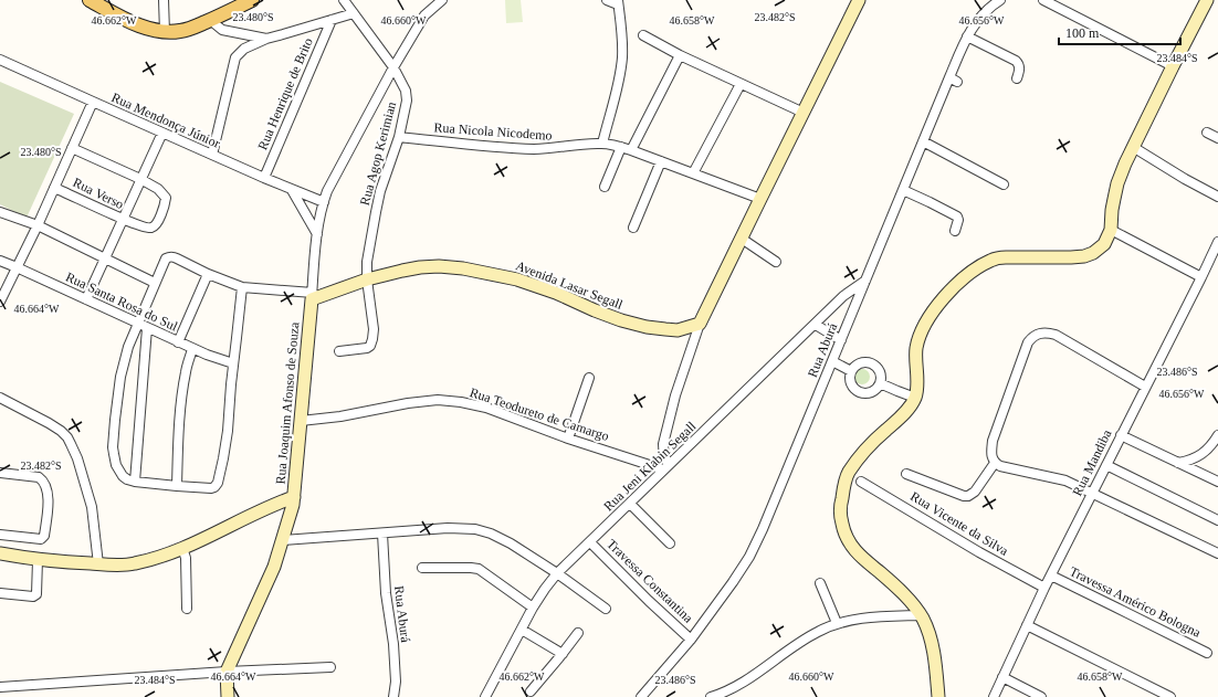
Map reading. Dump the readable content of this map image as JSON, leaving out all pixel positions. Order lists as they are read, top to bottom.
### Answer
{
  "streets": {
    "street": [
      "Rua Henrique de Brito",
      "Rua Mendonça Júnior",
      "Rua Nicola Nicodemo",
      "Rua Agop Kerimian",
      "Rua Verso",
      "Avenida Lasar Segall",
      "Rua Santa Rosa do Sul",
      "Rua Aburá",
      "Rua Joaquim Afonso de Souza",
      "Rua Teodureto de Camargo",
      "Rua Mandiba",
      "Rua Jeni Klabin Segall",
      "Rua Vicente da Silva",
      "Travessa Constantina",
      "Travessa Américo Bologna"
    ]
  },
  "crossings": [
    ["Rua Henrique de Brito", "Rua Mendonça Júnior"],
    ["Rua Mendonça Júnior", "Rua Joaquim Afonso de Souza"],
    ["Rua Nicola Nicodemo", "Rua Agop Kerimian"],
    ["Rua Agop Kerimian", "Avenida Lasar Segall"],
    ["Rua Agop Kerimian", "Rua Joaquim Afonso de Souza"],
    ["Rua Verso", "Rua Santa Rosa do Sul"],
    ["Avenida Lasar Segall", "Rua Joaquim Afonso de Souza"],
    ["Rua Aburá", "Rua Jeni Klabin Segall"],
    ["Rua Aburá", "Travessa Constantina"],
    ["Rua Joaquim Afonso de Souza", "Rua Teodureto de Camargo"],
    ["Rua Teodureto de Camargo", "Rua Jeni Klabin Segall"],
    ["Rua Mandiba", "Rua Vicente da Silva"],
    ["Rua Mandiba", "Travessa Américo Bologna"],
    ["Rua Jeni Klabin Segall", "Travessa Constantina"]
  ],
  "scale_bar": "100 m",
  "coordinates": [
    "23.480°S",
    "23.482°S",
    "46.662°W",
    "46.660°W",
    "46.658°W",
    "46.656°W",
    "23.484°S",
    "46.664°W",
    "23.486°S"
  ]
}
